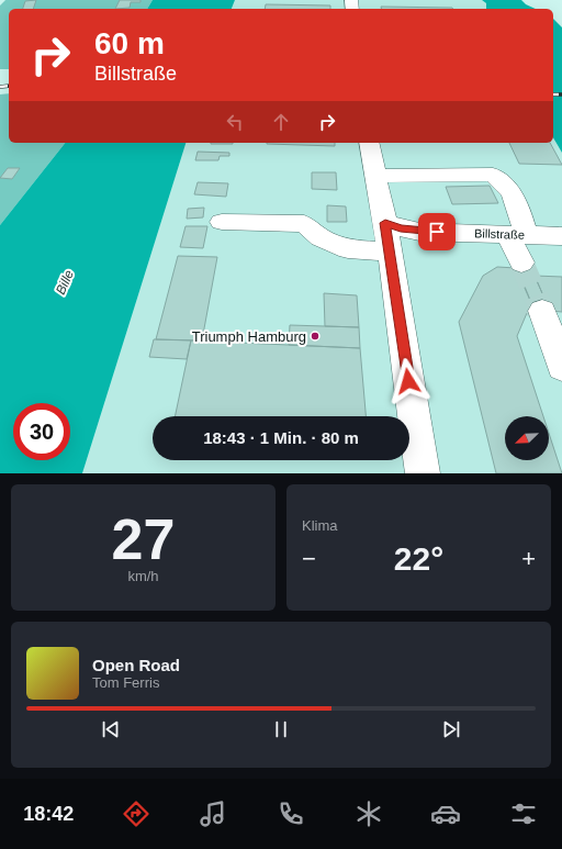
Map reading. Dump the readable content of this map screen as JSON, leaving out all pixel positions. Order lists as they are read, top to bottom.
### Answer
{
  "streets": {
    "street": ["Billstraße"]
  },
  "water": ["Bille"],
  "places": ["Triumph Hamburg"],
  "north": "bottom left",
  "page": {
    "turn": ["60 m", "Billstraße"],
    "limit": "30",
    "trip": "18:43 · 1 Min. · 80 m",
    "tile": [
      ["27", "km/h"],
      "Klima"
    ],
    "heat": ["−", "22°", "+"],
    "song": ["Open Road", "Tom Ferris"],
    "tabs": "18:42"
  }
}
